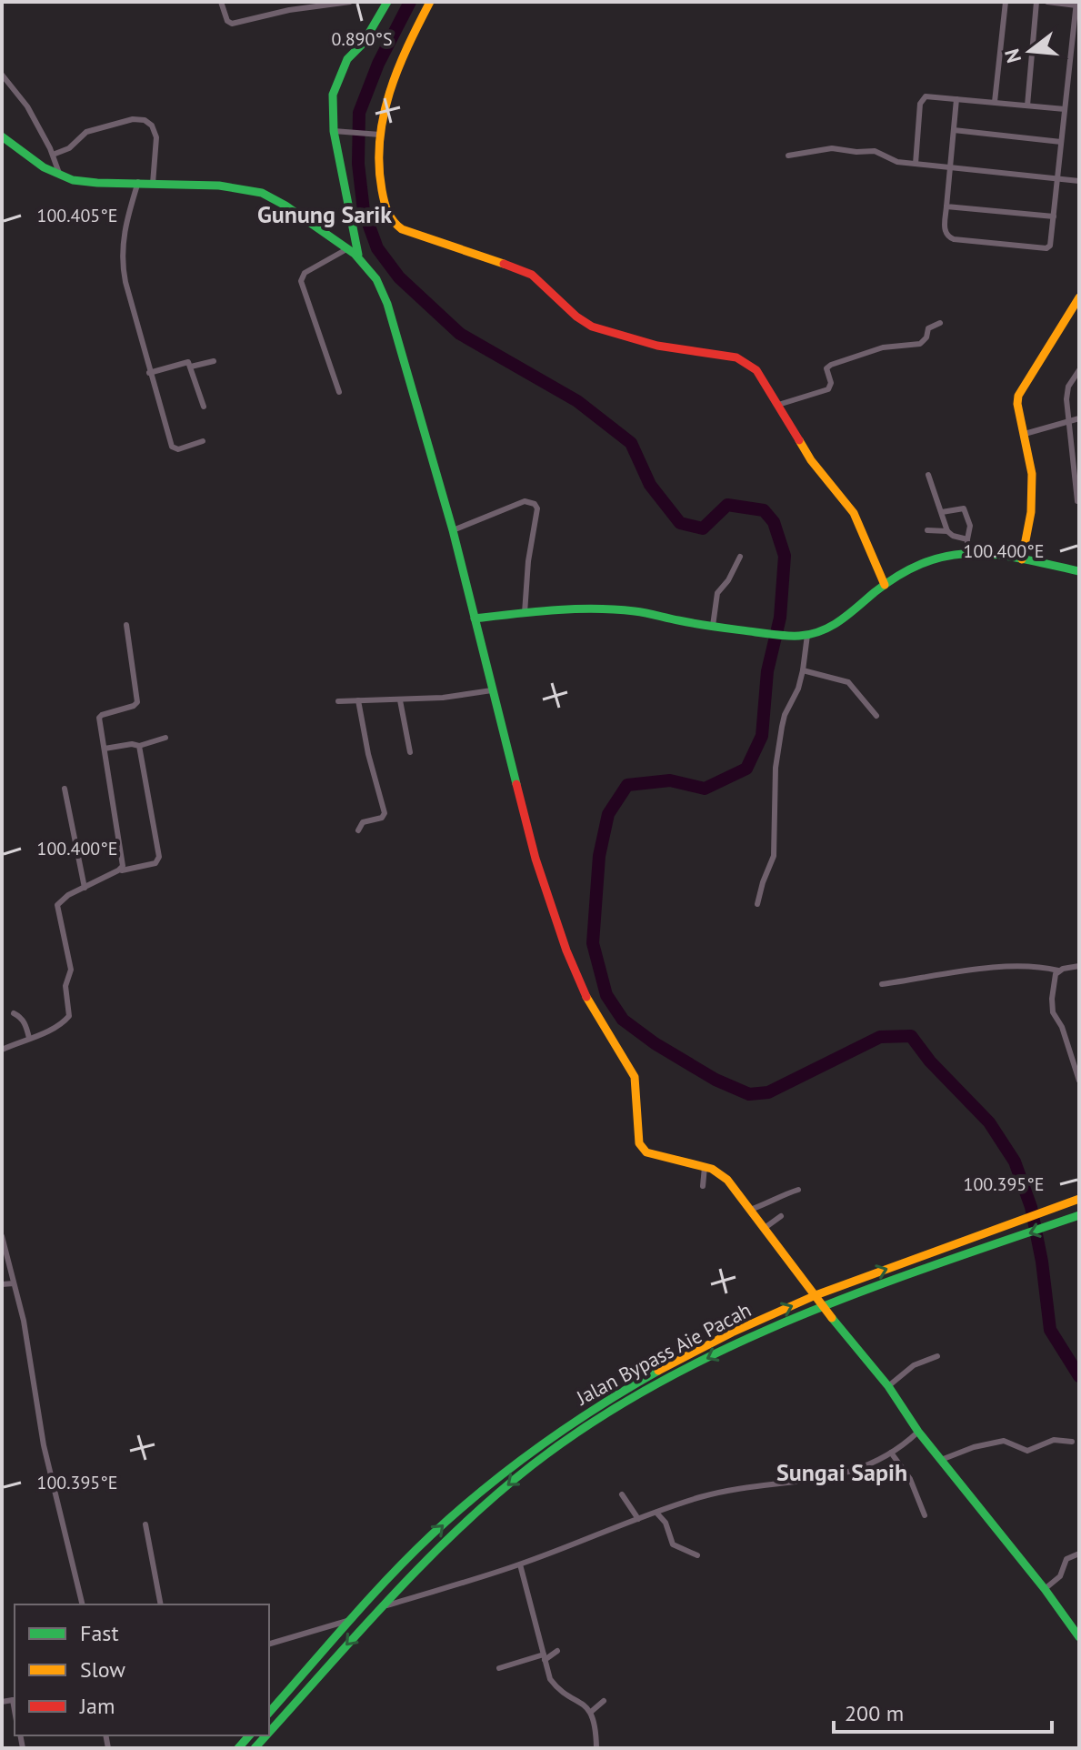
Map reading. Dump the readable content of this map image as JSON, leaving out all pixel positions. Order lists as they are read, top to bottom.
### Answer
{
  "streets": {
    "main road": ["Jalan Bypass Aie Pacah"]
  },
  "districts": ["Gunung Sarik", "Sungai Sapih"],
  "legend": ["Fast", "Slow", "Jam"],
  "scale_bar": "200 m",
  "north": "left",
  "coordinates": [
    "0.890°S",
    "100.405°E",
    "100.400°E",
    "100.395°E"
  ]
}
